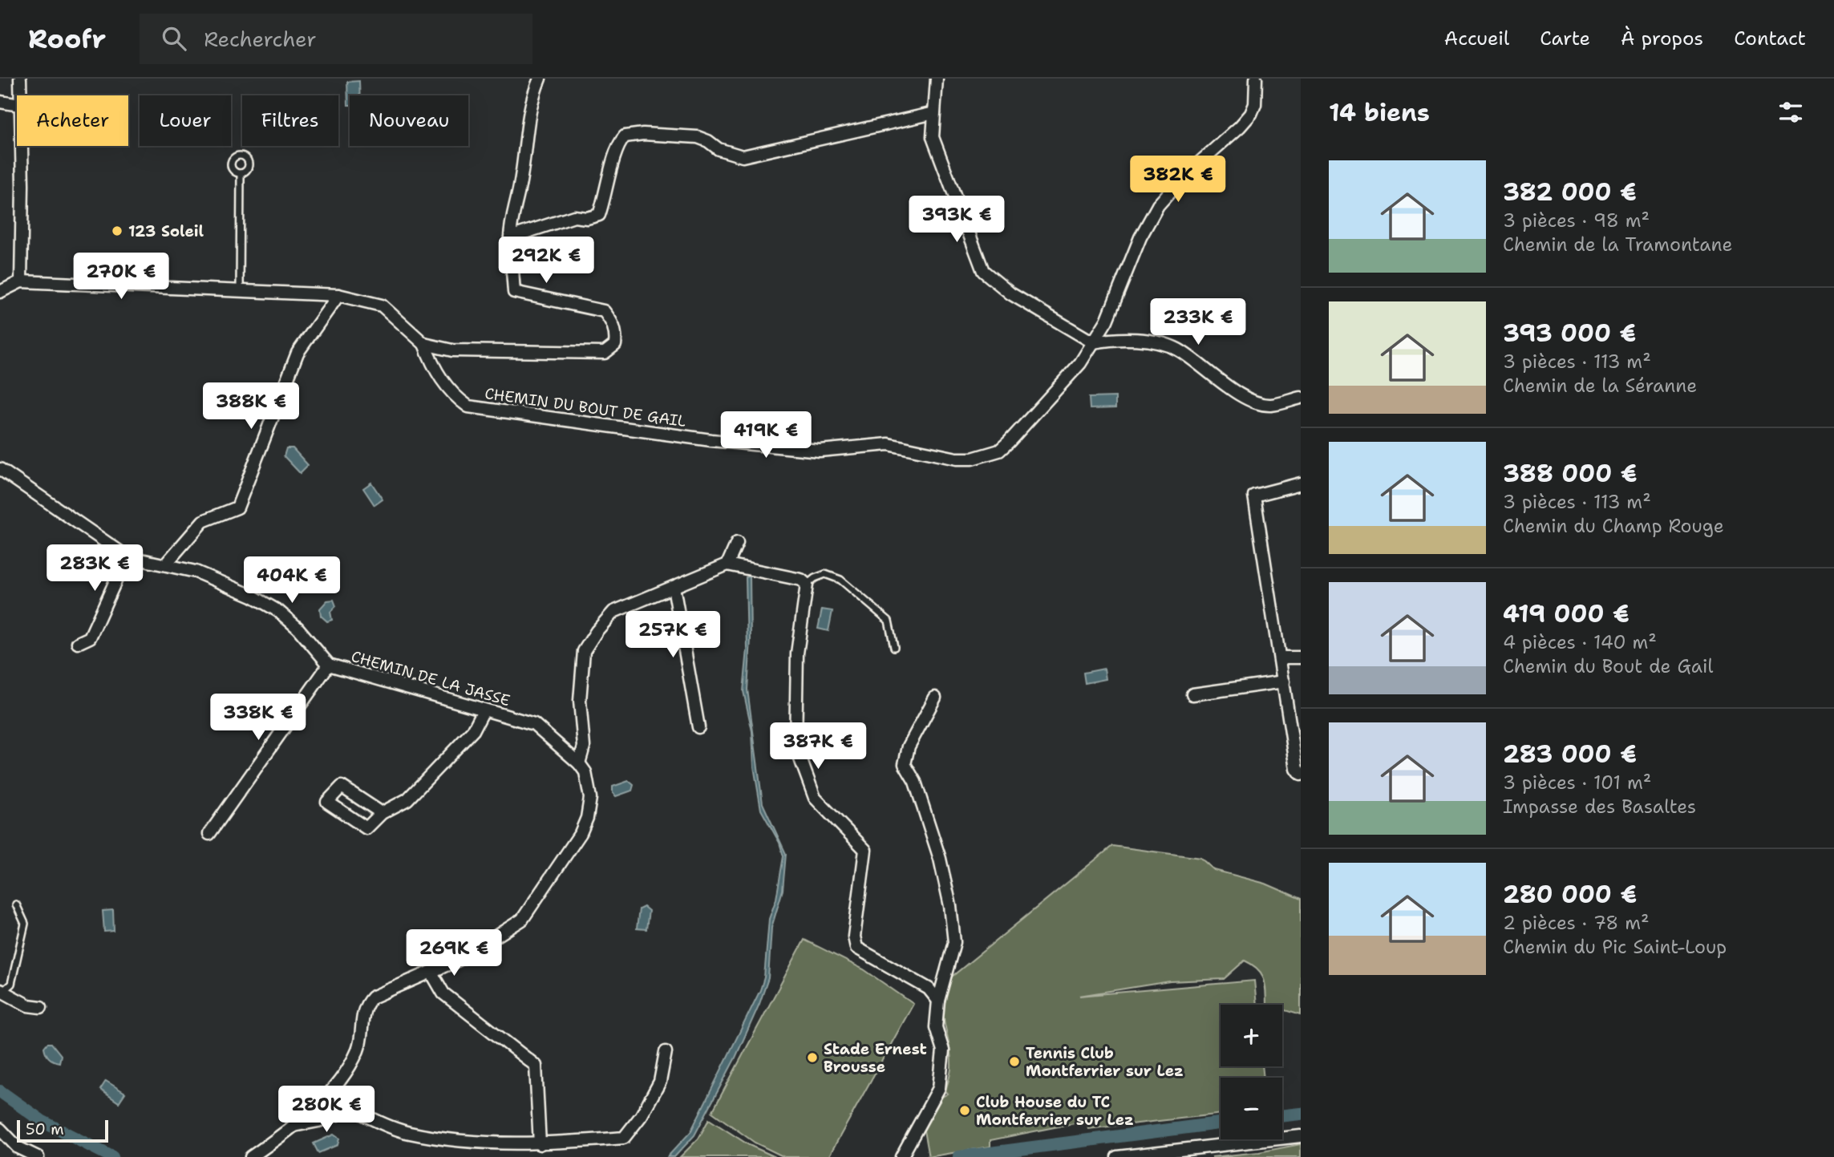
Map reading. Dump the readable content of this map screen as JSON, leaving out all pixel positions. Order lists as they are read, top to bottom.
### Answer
{
  "streets": {
    "street": ["CHEMIN DU BOUT DE GAIL", "CHEMIN DE LA JASSE"]
  },
  "places": [
    "123 Soleil",
    "Stade Ernest Brousse",
    "Tennis Club Montferrier sur Lez",
    "Club House du TC Montferrier sur Lez"
  ],
  "scale_bar": "50 m",
  "page": {
    "header": "Roofr",
    "search": "Rechercher",
    "nav": [
      "Accueil",
      "Carte",
      "À propos",
      "Contact"
    ],
    "heading": "14 biens",
    "chip": [
      "Acheter",
      "Louer",
      "Filtres",
      "Nouveau"
    ],
    "list": [
      {
        "name": "382 000 €",
        "note": "3 pièces · 98 m² · Chemin de la Tramontane"
      },
      {
        "name": "393 000 €",
        "note": "3 pièces · 113 m² · Chemin de la Séranne"
      },
      {
        "name": "388 000 €",
        "note": "3 pièces · 113 m² · Chemin du Champ Rouge"
      },
      {
        "name": "419 000 €",
        "note": "4 pièces · 140 m² · Chemin du Bout de Gail"
      },
      {
        "name": "283 000 €",
        "note": "3 pièces · 101 m² · Impasse des Basaltes"
      },
      {
        "name": "280 000 €",
        "note": "2 pièces · 78 m² · Chemin du Pic Saint-Loup"
      }
    ],
    "price": [
      "382K €",
      "393K €",
      "292K €",
      "270K €",
      "233K €",
      "388K €",
      "419K €",
      "283K €",
      "404K €",
      "257K €",
      "338K €",
      "387K €",
      "269K €",
      "280K €"
    ],
    "map_buttons": ["+", "−"],
    "scale": "50 m"
  }
}
